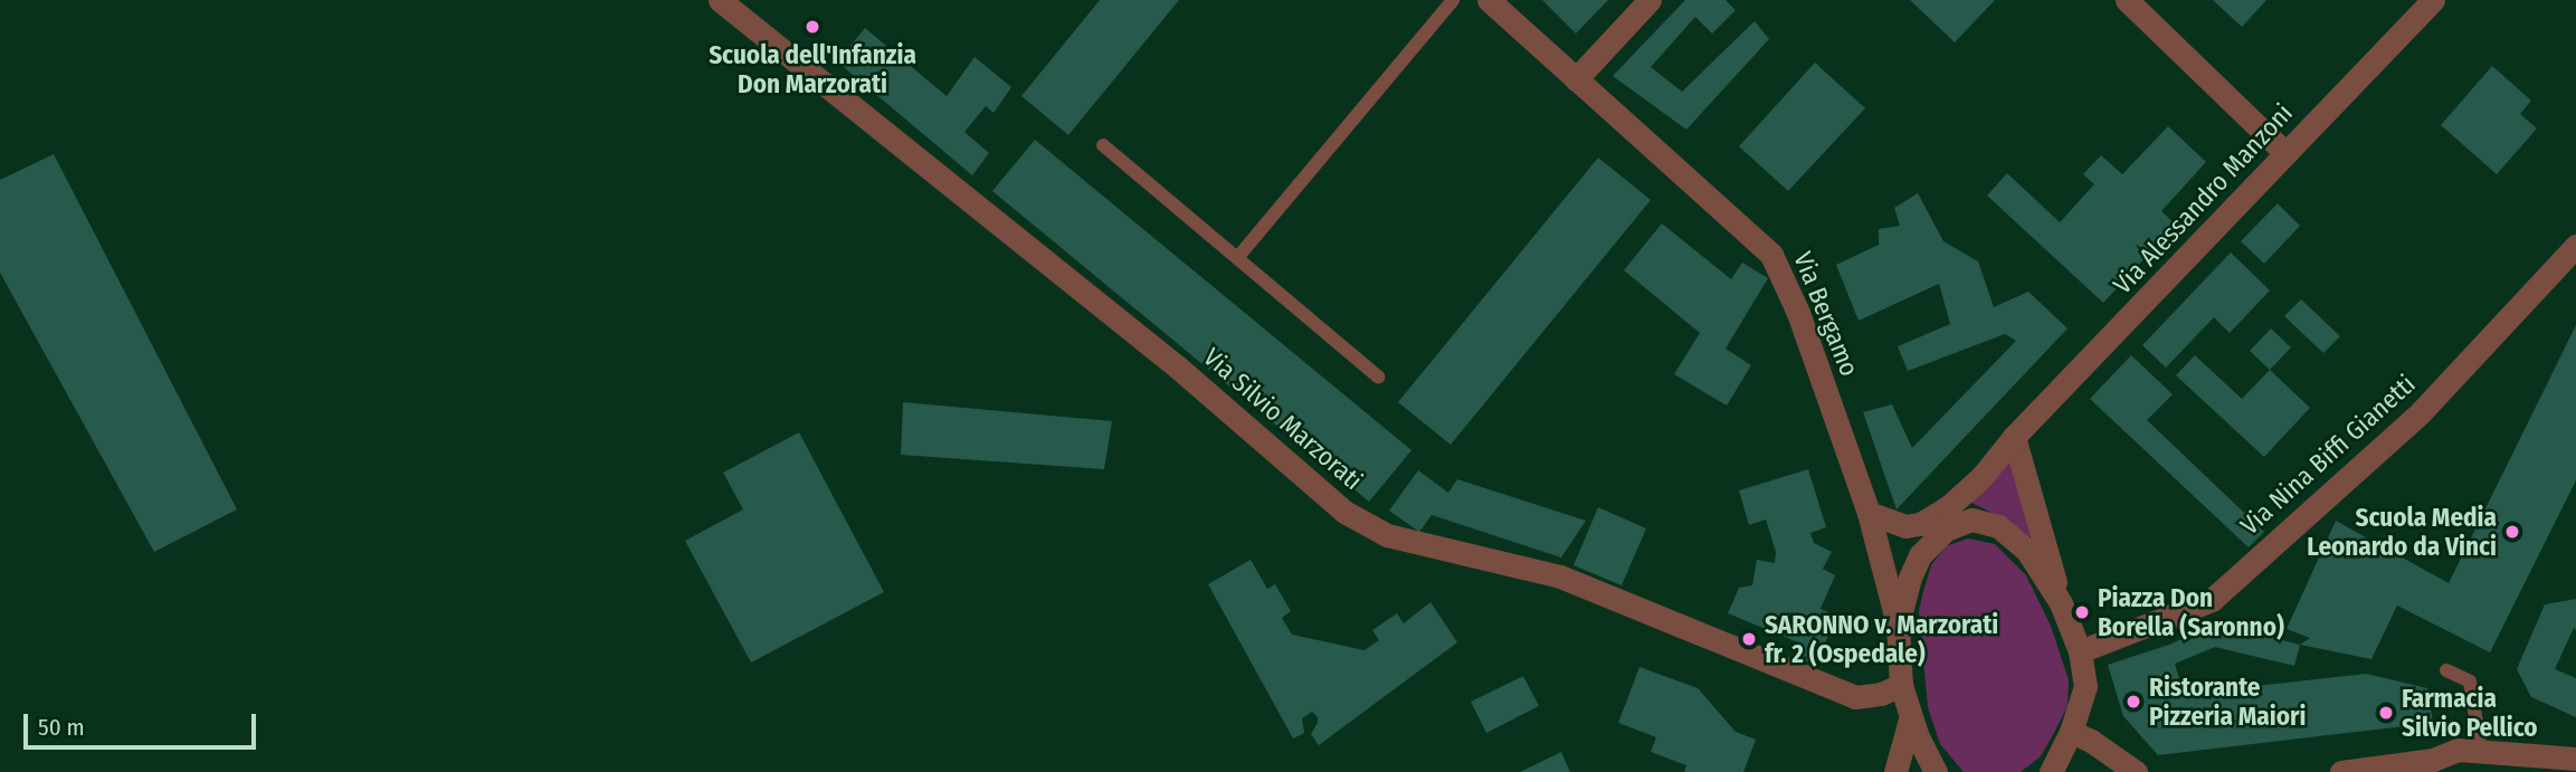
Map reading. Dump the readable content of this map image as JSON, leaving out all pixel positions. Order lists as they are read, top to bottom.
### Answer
{
  "streets": {
    "street": [
      "Via Alessandro Manzoni",
      "Via Bergamo",
      "Via Silvio Marzorati",
      "Via Nina Biffi Gianetti"
    ]
  },
  "crossings": [
    ["Via Alessandro Manzoni", "Via Bergamo"]
  ],
  "places": [
    "Scuola dell'Infanzia Don Marzorati",
    "Scuola Media Leonardo da Vinci",
    "Piazza Don Borella (Saronno)",
    "SARONNO v. Marzorati fr. 2 (Ospedale)",
    "Ristorante Pizzeria Maiori",
    "Farmacia Silvio Pellico"
  ],
  "scale_bar": "50 m"
}
